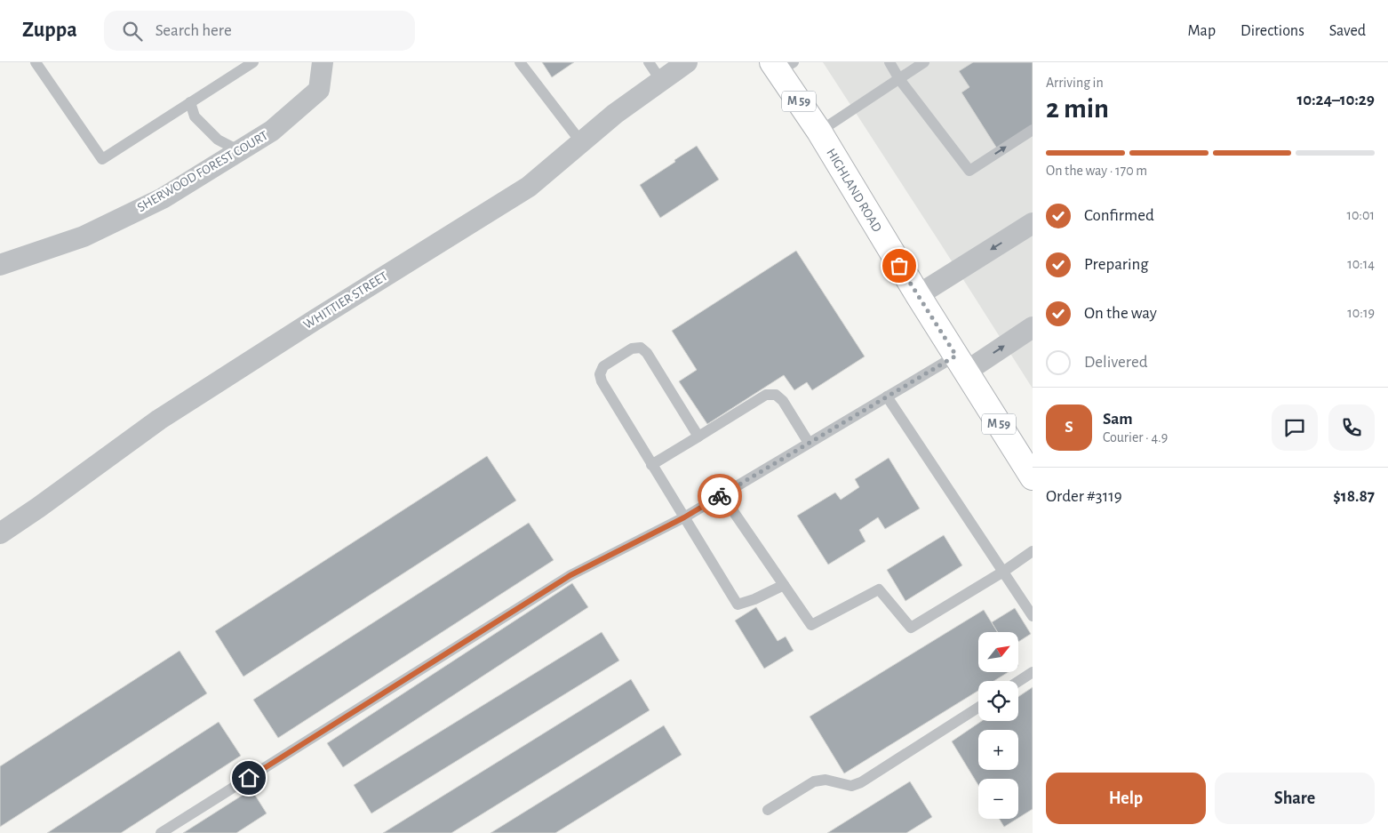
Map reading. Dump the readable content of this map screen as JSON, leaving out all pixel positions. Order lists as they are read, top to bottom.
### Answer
{
  "streets": {
    "highway": ["M 59", "HIGHLAND ROAD"],
    "street": ["SHERWOOD FOREST COURT", "WHITTIER STREET"]
  },
  "north": "top right",
  "page": {
    "header": "Zuppa",
    "search": "Search here",
    "nav": ["Map", "Directions", "Saved"],
    "heading": ["2 min", "Arriving in", "10:24–10:29"],
    "panel": [
      "Sam",
      "Courier · 4.9",
      "Order #3119",
      "$18.87"
    ],
    "bar": "On the way · 170 m",
    "list": [
      ["Confirmed", "10:01"],
      ["Preparing", "10:14"],
      ["On the way", "10:19"],
      "Delivered"
    ],
    "round": "S",
    "map_buttons": ["+", "−"],
    "buttons": ["Help", "Share"]
  }
}
